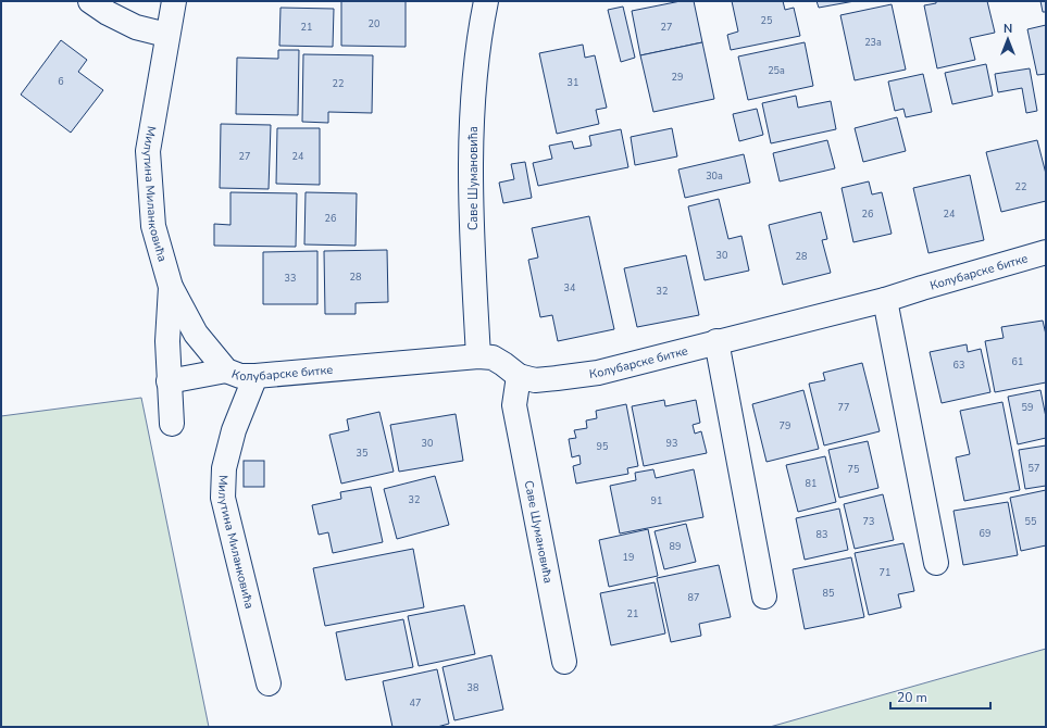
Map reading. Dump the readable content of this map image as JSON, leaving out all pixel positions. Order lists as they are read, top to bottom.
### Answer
{
  "streets": {
    "street": ["Саве Шумановића", "Милутина Миланковића", "Колубарске битке"]
  },
  "crossings": [
    ["Саве Шумановића", "Колубарске битке"],
    ["Милутина Миланковића", "Колубарске битке"]
  ],
  "house_numbers": [
    "25",
    "20",
    "21",
    "27",
    "23a",
    "25a",
    "29",
    "6",
    "31",
    "22",
    "27",
    "24",
    "30a",
    "22",
    "26",
    "24",
    "26",
    "30",
    "28",
    "28",
    "33",
    "34",
    "32",
    "61",
    "63",
    "77",
    "59",
    "79",
    "30",
    "93",
    "95",
    "35",
    "57",
    "75",
    "81",
    "32",
    "91",
    "73",
    "55",
    "69",
    "83",
    "89",
    "19",
    "71",
    "85",
    "87",
    "21",
    "38",
    "47"
  ],
  "scale_bar": "20 m",
  "north": "top"
}
